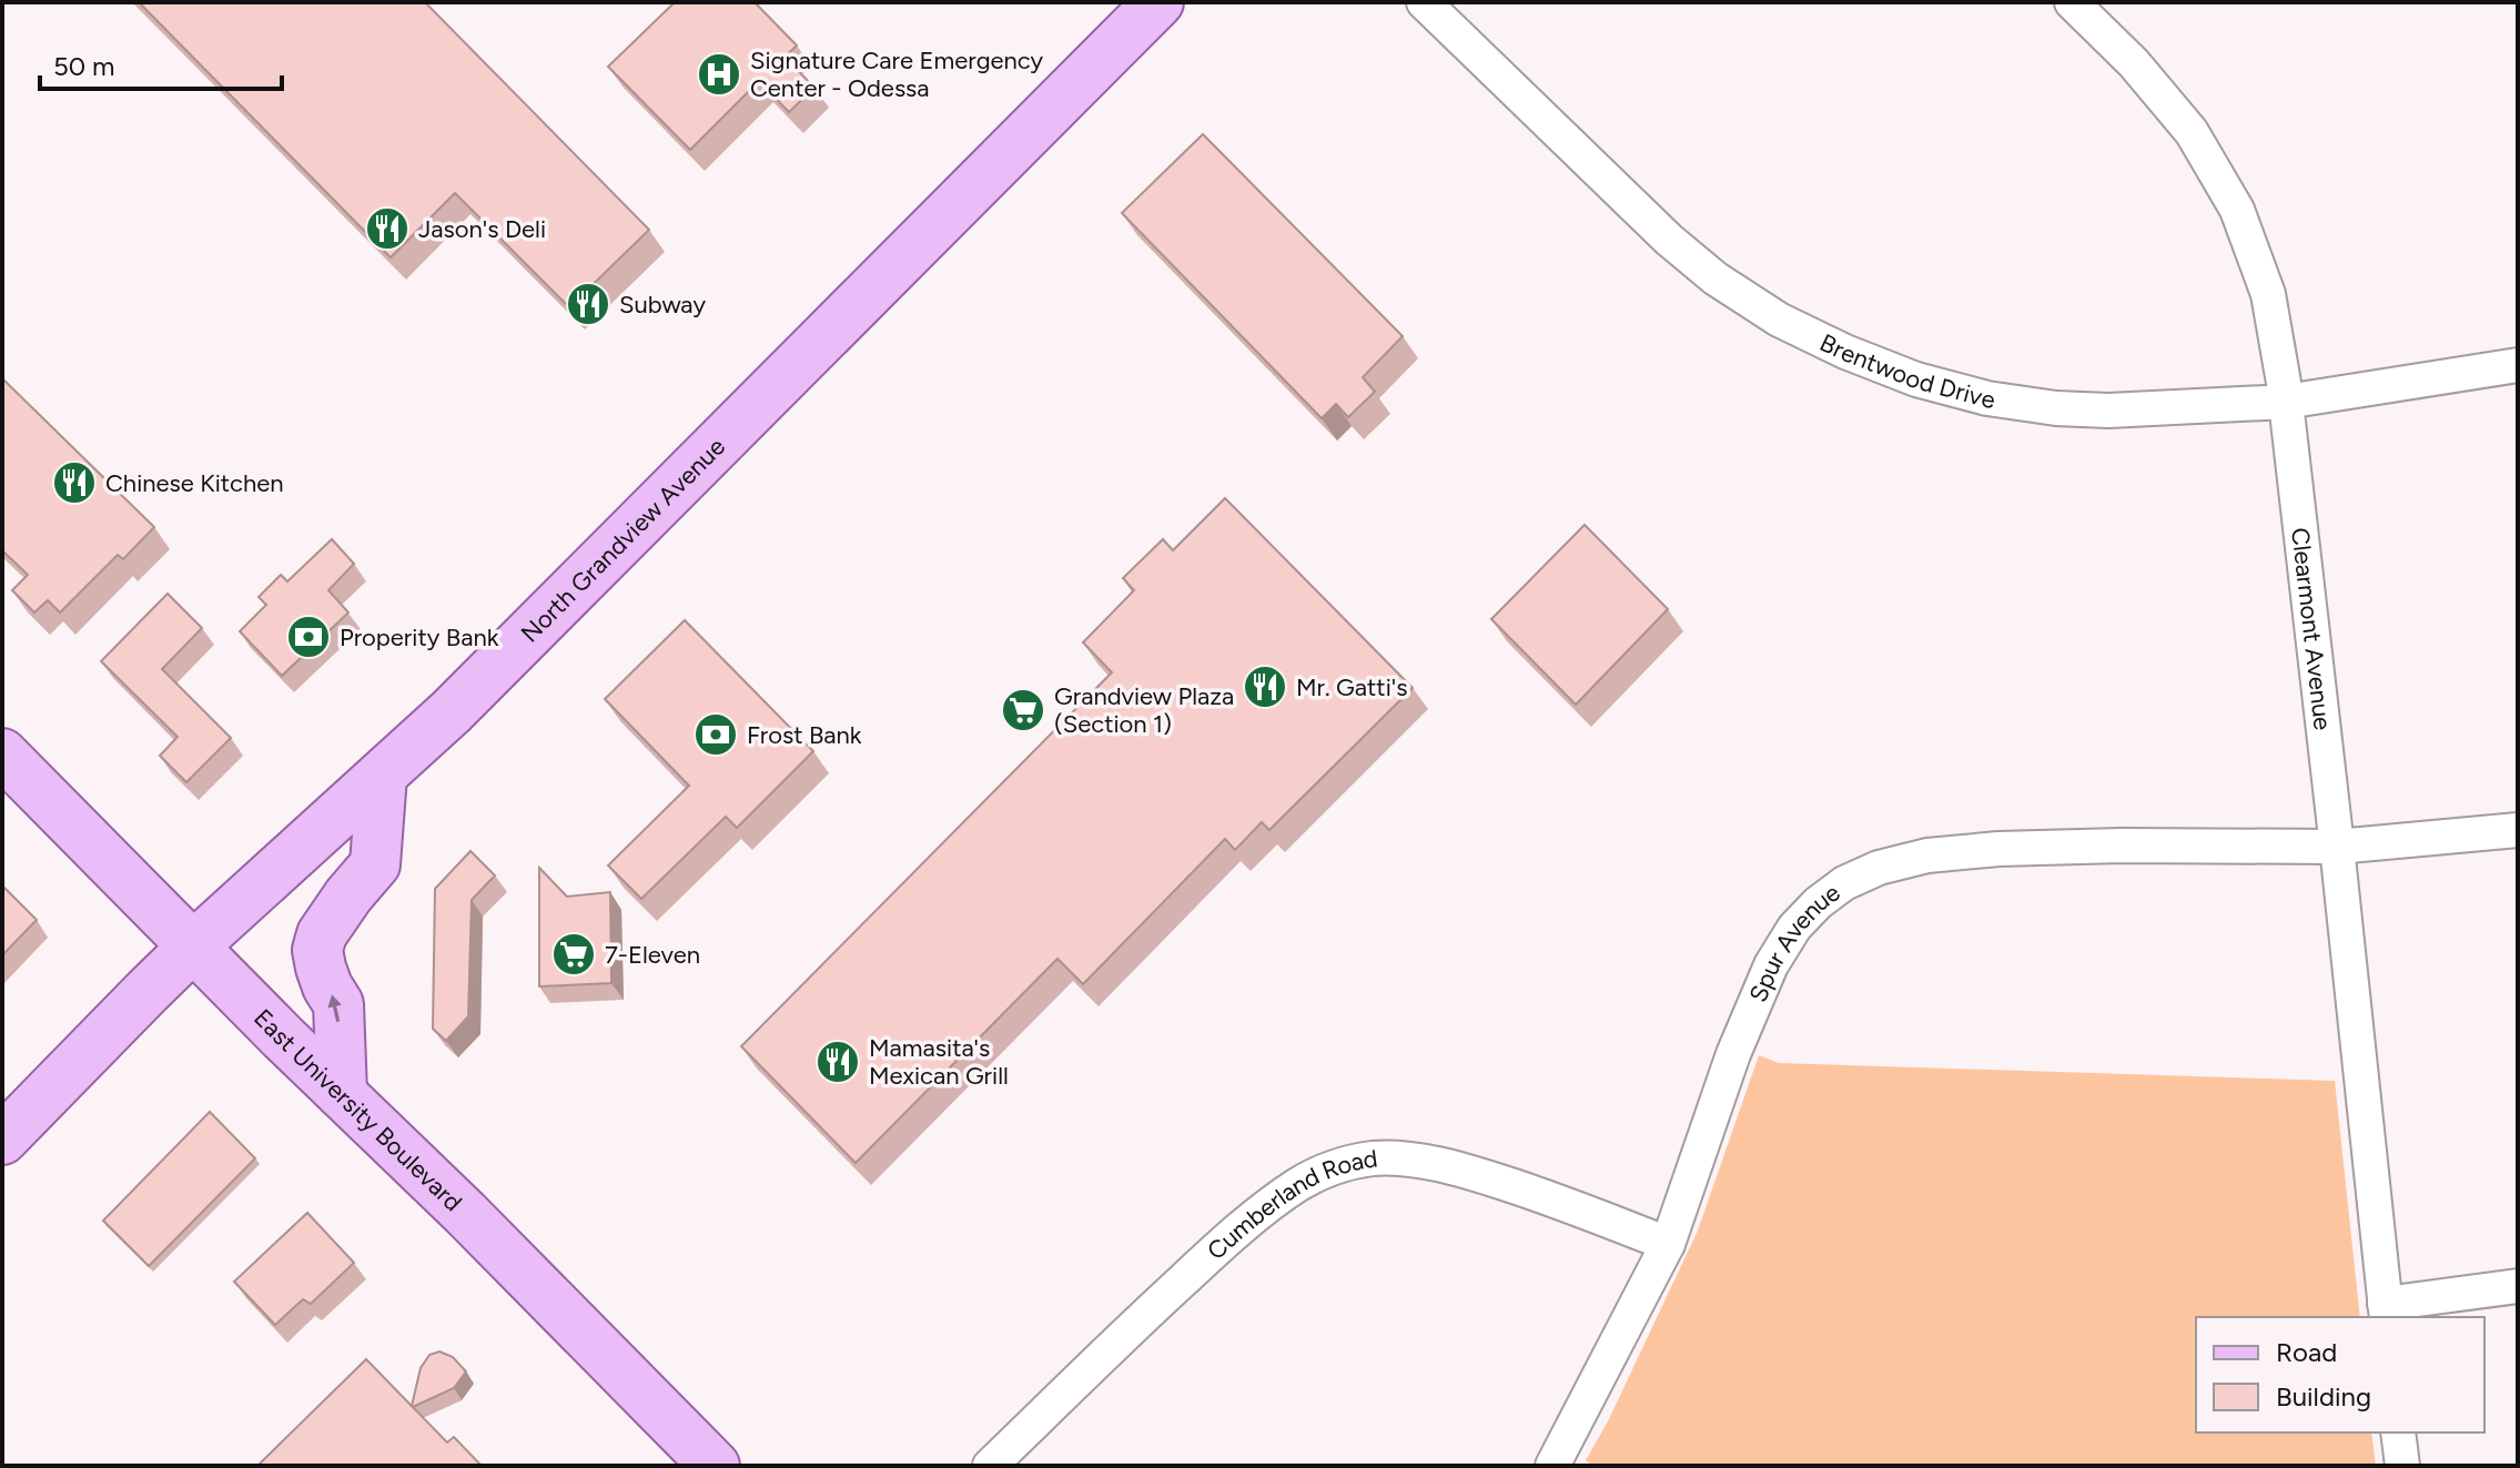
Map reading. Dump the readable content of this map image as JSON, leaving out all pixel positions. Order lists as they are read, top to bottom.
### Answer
{
  "streets": {
    "main road": ["North Grandview Avenue", "East University Boulevard"],
    "street": [
      "Brentwood Drive",
      "Clearmont Avenue",
      "Spur Avenue",
      "Cumberland Road"
    ]
  },
  "crossings": [
    ["Brentwood Drive", "Clearmont Avenue"],
    ["North Grandview Avenue", "East University Boulevard"],
    ["Clearmont Avenue", "Spur Avenue"],
    ["Spur Avenue", "Cumberland Road"]
  ],
  "places": {
    "hospital": ["Signature Care Emergency Center - Odessa"],
    "restaurant": [
      "Jason's Deli",
      "Subway",
      "Chinese Kitchen",
      "Mr. Gatti's",
      "Mamasita's Mexican Grill"
    ],
    "bank": ["Properity Bank", "Frost Bank"],
    "supermarket": ["Grandview Plaza (Section 1)", "7-Eleven"]
  },
  "legend": ["Road", "Building"],
  "scale_bar": "50 m"
}
